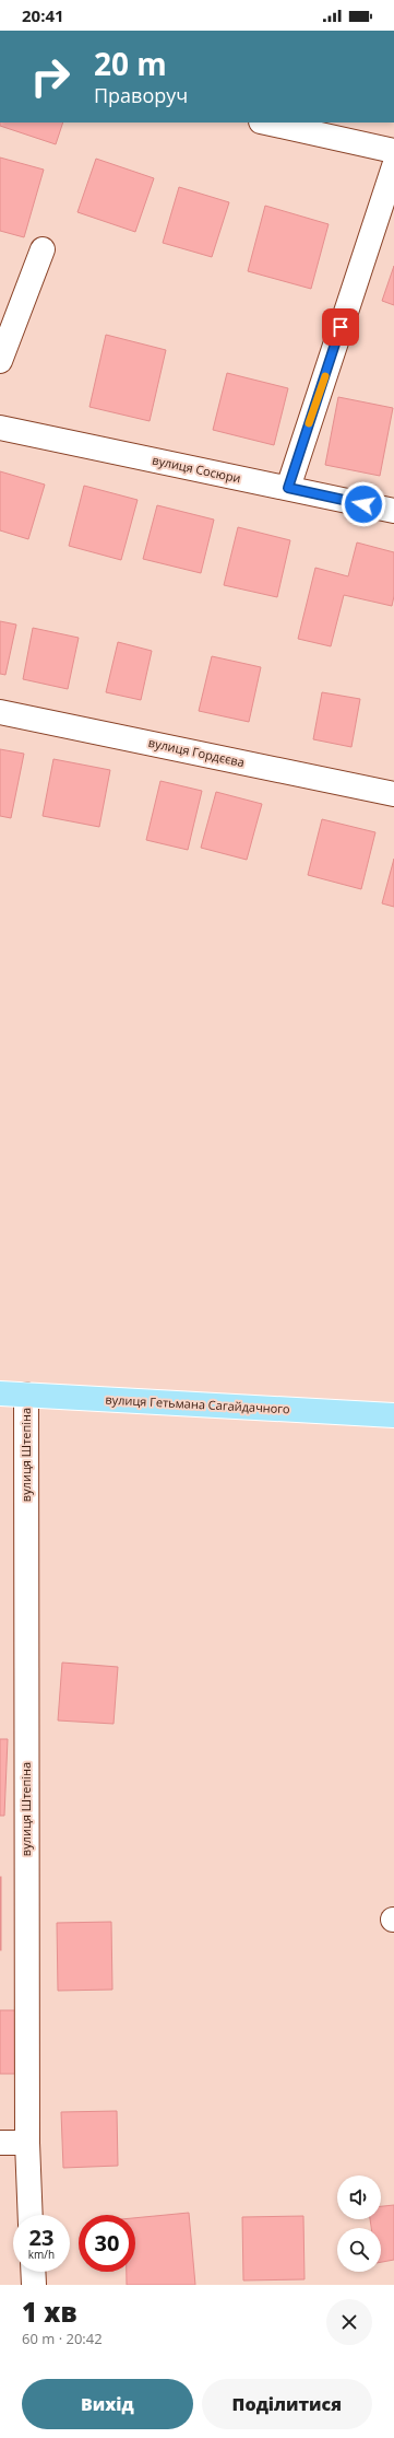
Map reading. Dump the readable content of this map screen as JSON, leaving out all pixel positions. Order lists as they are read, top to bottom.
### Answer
{
  "streets": {
    "main road": ["вулиця Гетьмана Сагайдачного"],
    "street": ["вулиця Сосюри", "вулиця Гордєєва", "вулиця Штепіна"]
  },
  "crossings": [
    ["вулиця Гетьмана Сагайдачного", "вулиця Штепіна"]
  ],
  "page": {
    "status": "20:41",
    "turn": ["20 m", "Праворуч"],
    "speed": "23 km/h",
    "limit": "30",
    "heading": ["1 хв", "60 m · 20:42"],
    "buttons": ["Вихід", "Поділитися"]
  }
}
